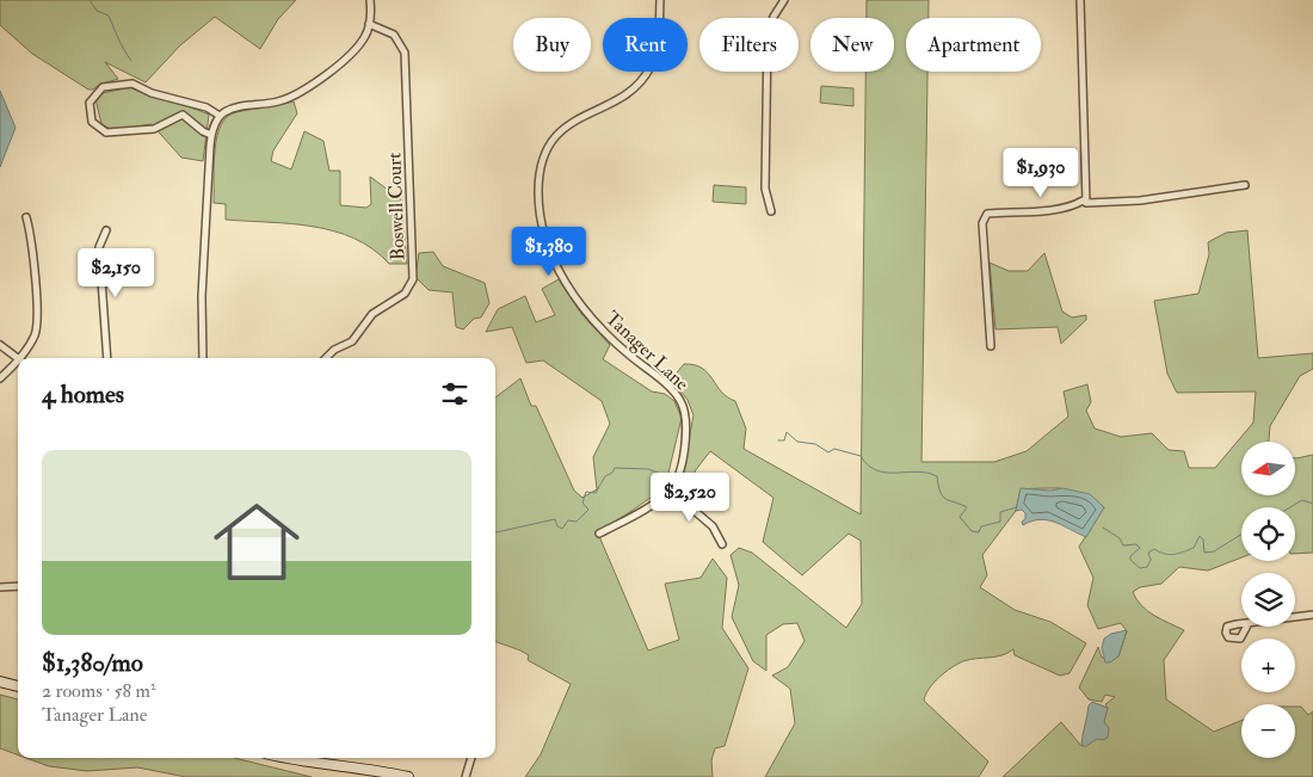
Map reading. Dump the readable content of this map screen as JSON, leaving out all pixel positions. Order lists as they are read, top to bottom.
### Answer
{
  "streets": {
    "street": ["Boswell Court", "Tanager Lane"]
  },
  "north": "left",
  "page": {
    "chip": [
      "Buy",
      "Rent",
      "Filters",
      "New",
      "Apartment"
    ],
    "price": [
      "$1,930",
      "$1,380",
      "$2,150",
      "$2,520"
    ],
    "heading": "4 homes",
    "list": [
      {
        "name": "$1,380/mo",
        "note": "2 rooms · 58 m² · Tanager Lane"
      }
    ],
    "map_buttons": ["+", "−"]
  }
}
